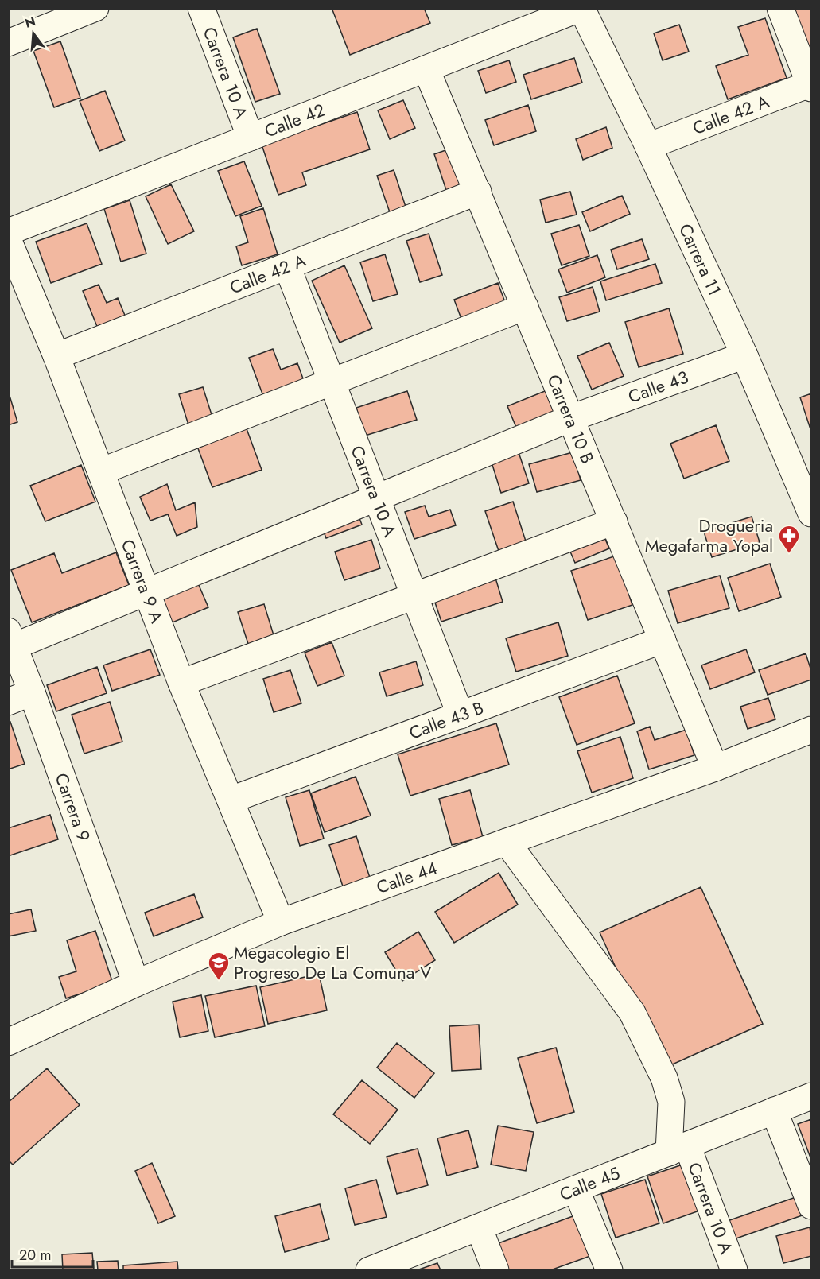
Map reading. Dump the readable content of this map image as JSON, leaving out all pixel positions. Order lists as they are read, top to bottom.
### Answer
{
  "streets": {
    "street": [
      "Carrera 10 A",
      "Calle 42 A",
      "Calle 42",
      "Carrera 11",
      "Calle 43",
      "Carrera 10 B",
      "Carrera 9 A",
      "Calle 43 B",
      "Carrera 9",
      "Calle 44",
      "Calle 45"
    ]
  },
  "crossings": [
    ["Carrera 10 A", "Calle 42 A"],
    ["Carrera 10 A", "Calle 42"],
    ["Carrera 10 A", "Calle 43"],
    ["Carrera 10 A", "Calle 43 B"],
    ["Carrera 10 A", "Calle 45"],
    ["Calle 42 A", "Carrera 11"],
    ["Calle 42 A", "Carrera 10 B"],
    ["Calle 42 A", "Carrera 9 A"],
    ["Calle 42", "Carrera 11"],
    ["Calle 42", "Carrera 10 B"],
    ["Carrera 11", "Calle 43"],
    ["Calle 43", "Carrera 10 B"],
    ["Calle 43", "Carrera 9 A"],
    ["Calle 43", "Carrera 9"],
    ["Carrera 10 B", "Calle 43 B"],
    ["Carrera 10 B", "Calle 44"],
    ["Carrera 9 A", "Calle 43 B"],
    ["Carrera 9 A", "Calle 44"],
    ["Carrera 9", "Calle 44"]
  ],
  "places": {
    "pharmacy": ["Drogueria Megafarma Yopal"],
    "school or university": ["Megacolegio El Progreso De La Comuna V"]
  },
  "scale_bar": "20 m",
  "north": "top"
}
